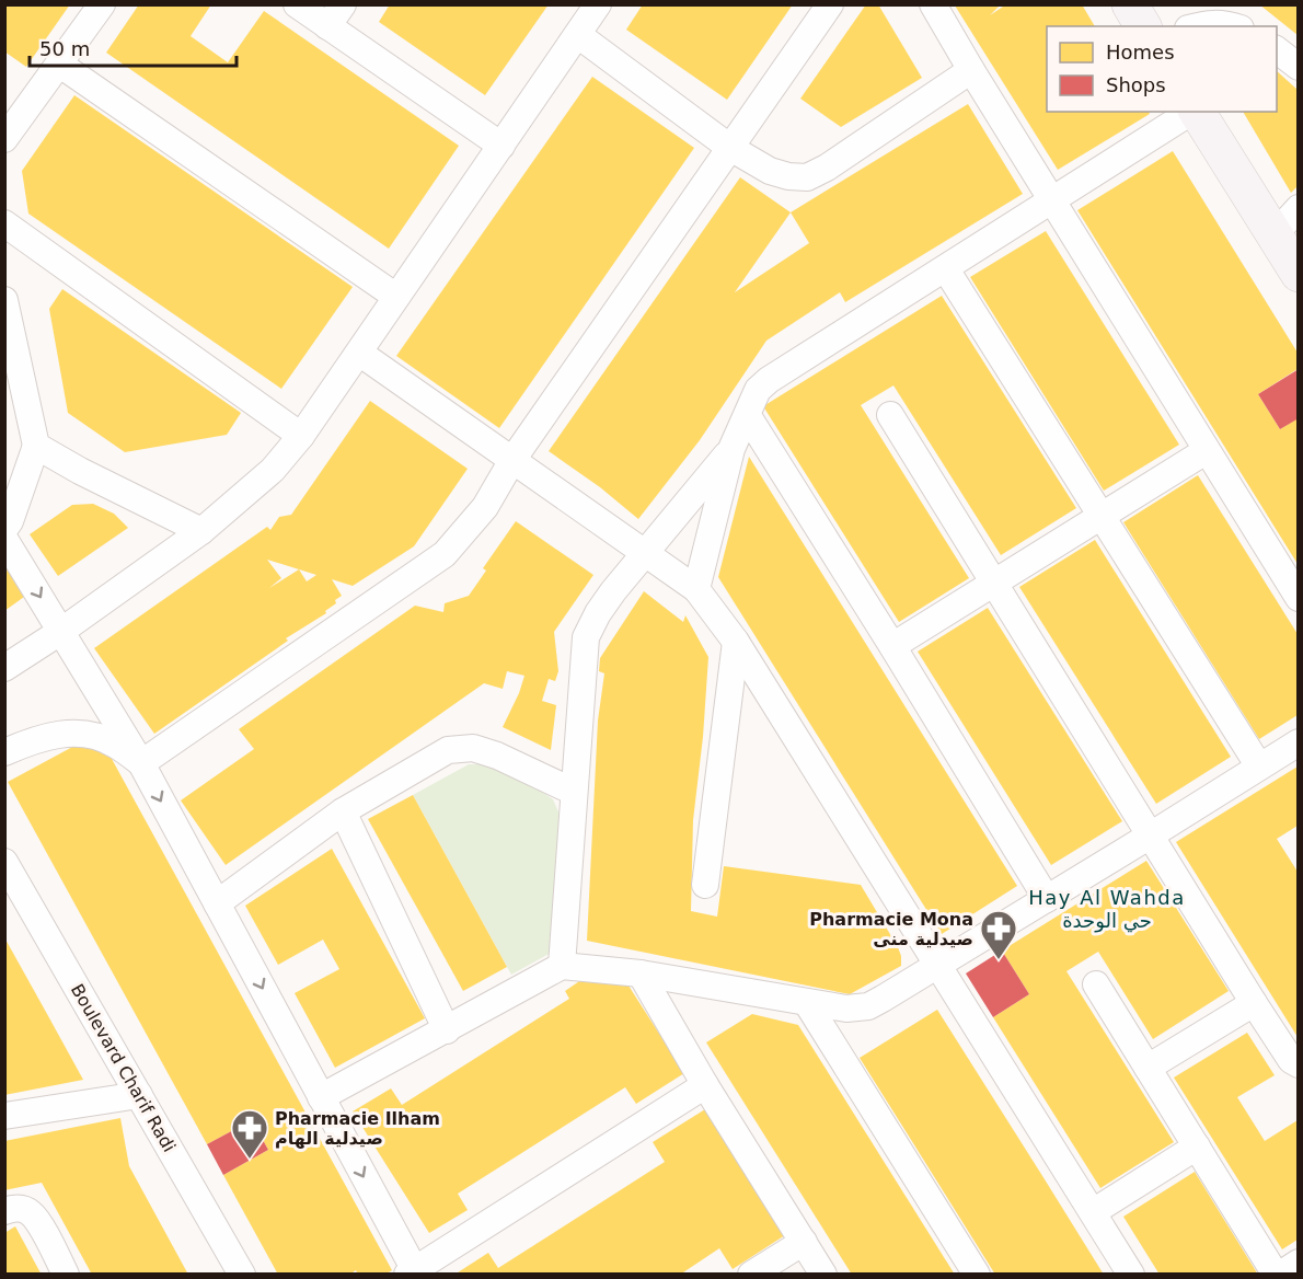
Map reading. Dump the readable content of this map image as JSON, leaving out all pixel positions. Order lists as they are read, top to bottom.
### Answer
{
  "streets": {
    "street": ["Boulevard Charif Radi"]
  },
  "districts": ["Hay Al Wahda حي الوحدة"],
  "places": {
    "pharmacy": ["Pharmacie Mona صيدلية منى", "Pharmacie Ilham صيدلية الهام"]
  },
  "legend": ["Homes", "Shops"],
  "scale_bar": "50 m"
}
